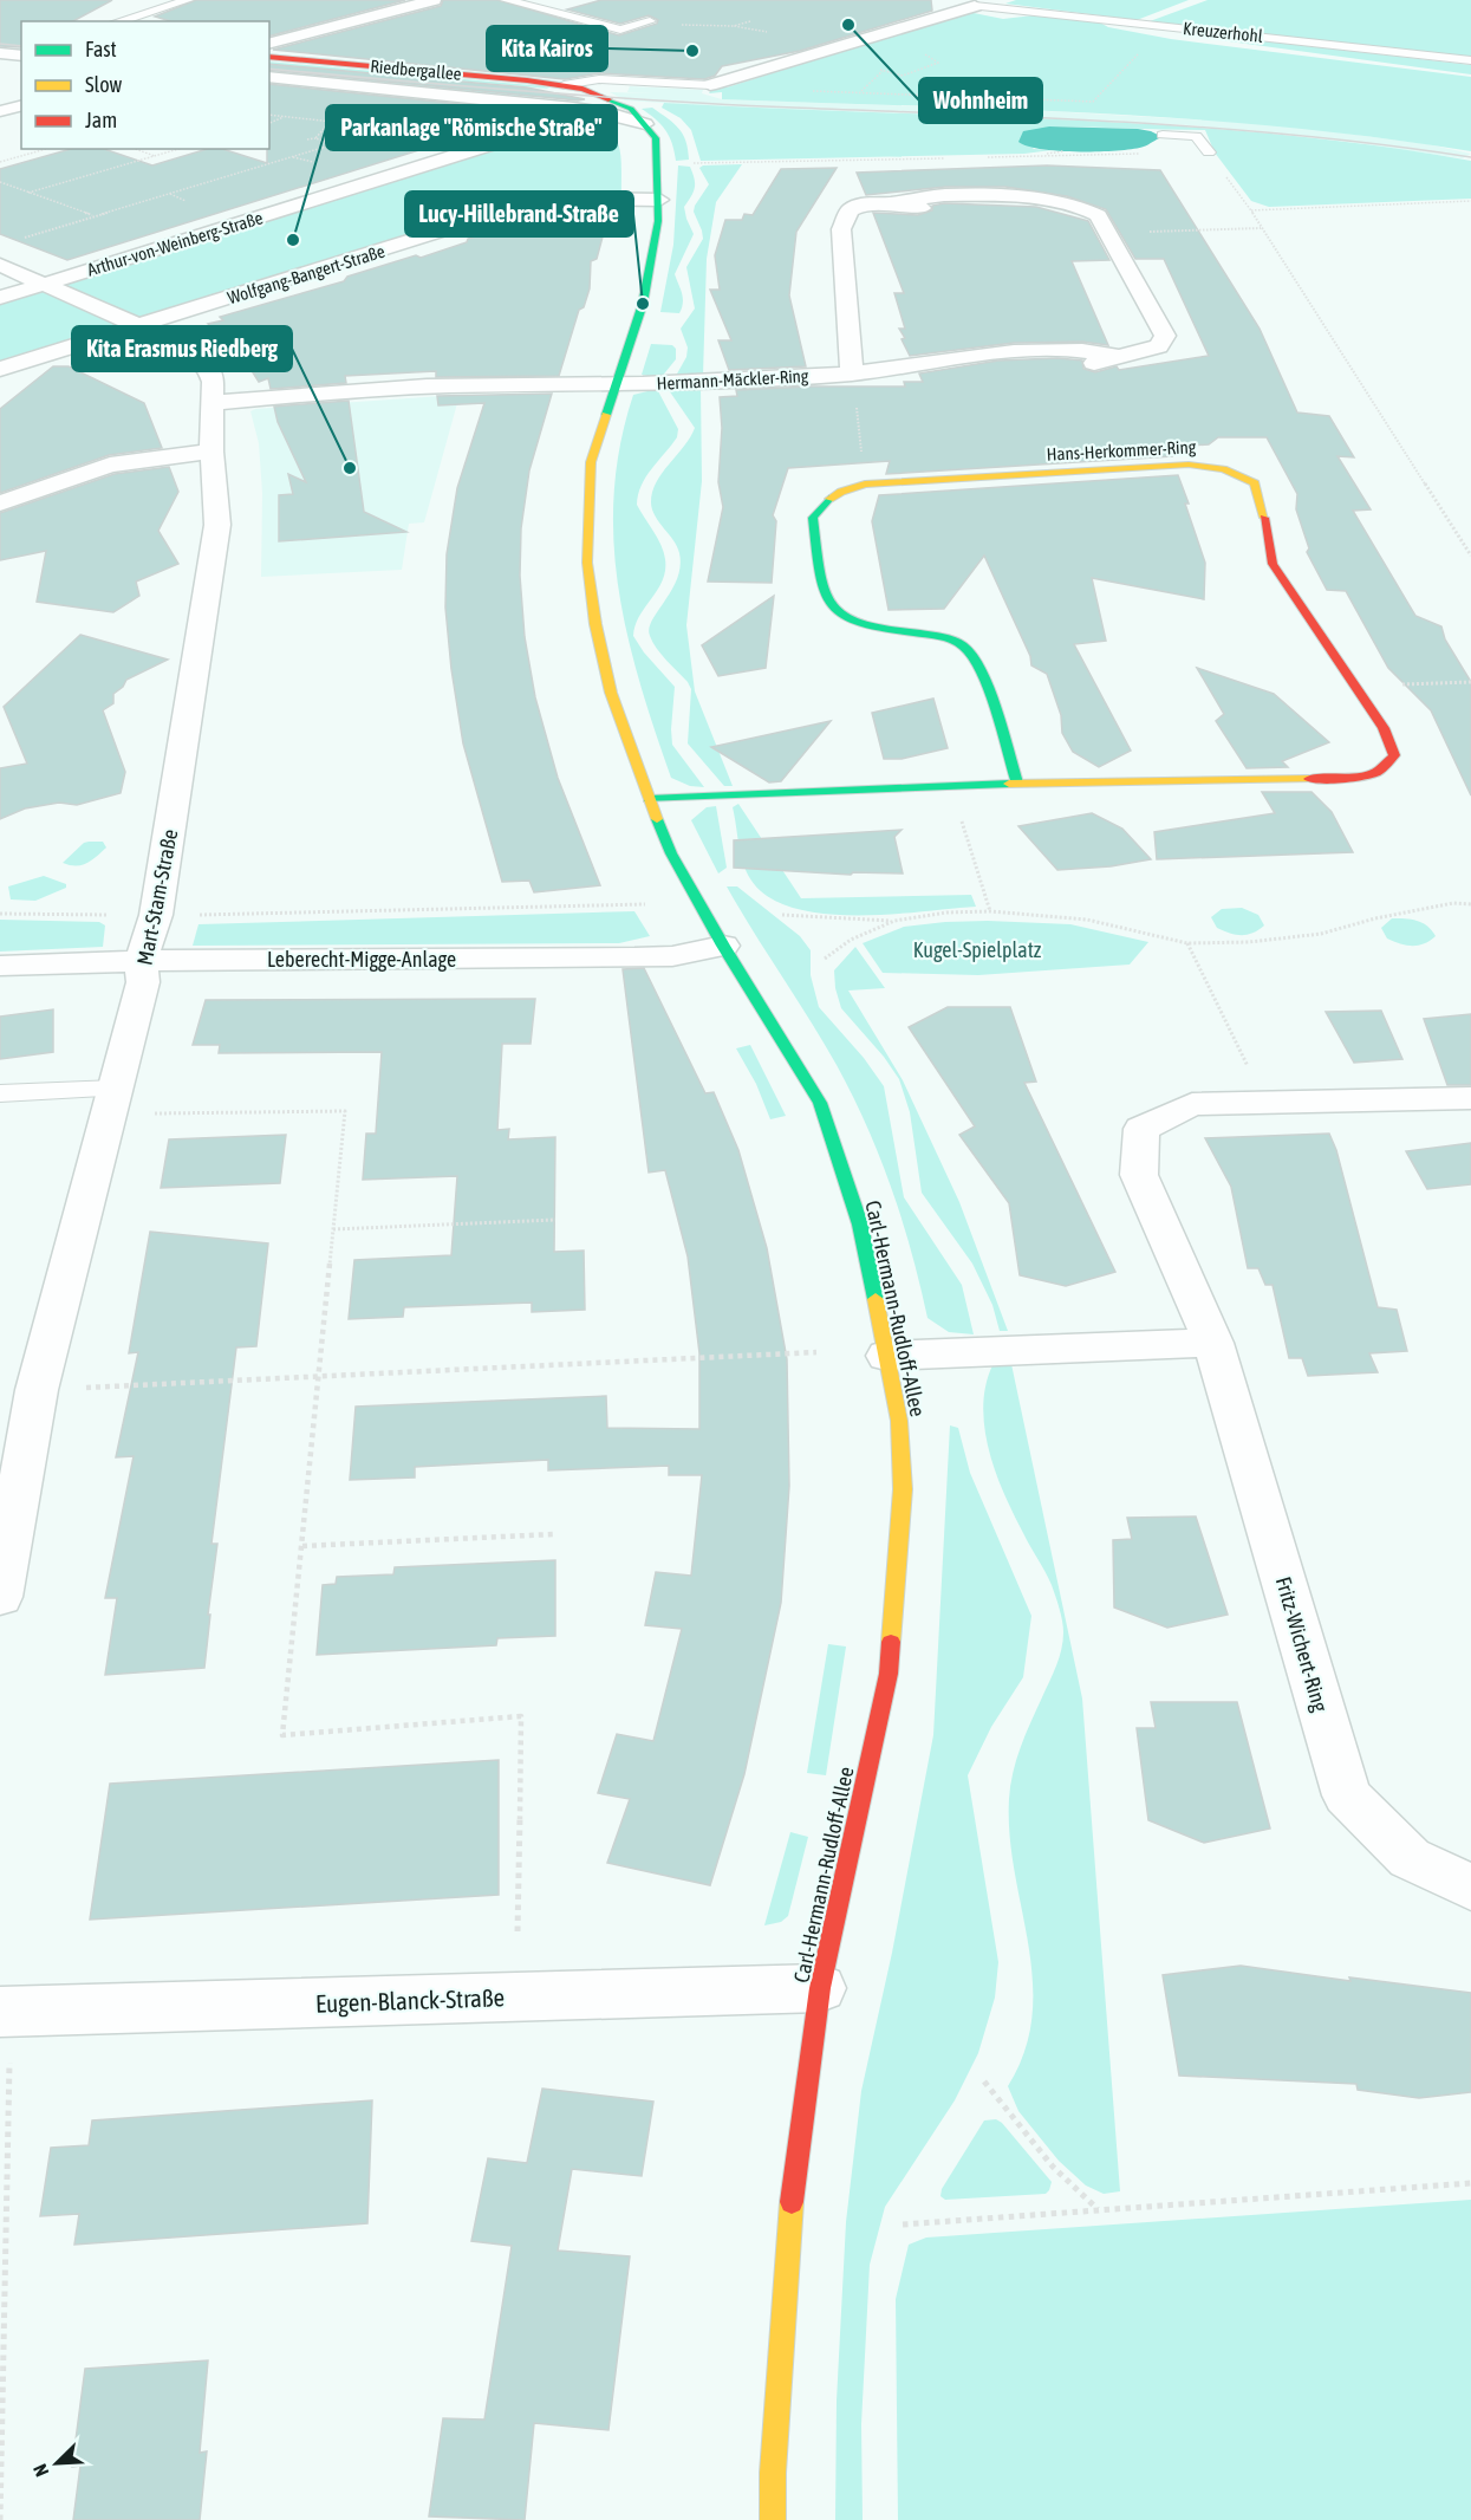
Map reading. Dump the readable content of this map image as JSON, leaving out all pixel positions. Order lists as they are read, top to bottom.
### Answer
{
  "streets": {
    "street": [
      "Riedbergallee",
      "Arthur-von-Weinberg-Straße",
      "Wolfgang-Bangert-Straße",
      "Hermann-Mäckler-Ring",
      "Hans-Herkommer-Ring",
      "Mart-Stam-Straße",
      "Leberecht-Migge-Anlage",
      "Carl-Hermann-Rudloff-Allee",
      "Fritz-Wichert-Ring",
      "Eugen-Blanck-Straße"
    ],
    "lane": ["Kreuzerhohl"]
  },
  "crossings": [
    ["Riedbergallee", "Arthur-von-Weinberg-Straße"],
    ["Riedbergallee", "Carl-Hermann-Rudloff-Allee"],
    ["Arthur-von-Weinberg-Straße", "Mart-Stam-Straße"],
    ["Wolfgang-Bangert-Straße", "Mart-Stam-Straße"],
    ["Wolfgang-Bangert-Straße", "Carl-Hermann-Rudloff-Allee"],
    ["Hermann-Mäckler-Ring", "Mart-Stam-Straße"],
    ["Hermann-Mäckler-Ring", "Carl-Hermann-Rudloff-Allee"],
    ["Hans-Herkommer-Ring", "Carl-Hermann-Rudloff-Allee"],
    ["Mart-Stam-Straße", "Leberecht-Migge-Anlage"],
    ["Leberecht-Migge-Anlage", "Carl-Hermann-Rudloff-Allee"],
    ["Carl-Hermann-Rudloff-Allee", "Eugen-Blanck-Straße"]
  ],
  "parks": ["Kugel-Spielplatz"],
  "places": [
    "Wohnheim",
    "Kita Kairos",
    "Parkanlage \"Römische Straße\"",
    "Lucy-Hillebrand-Straße",
    "Kita Erasmus Riedberg"
  ],
  "legend": ["Fast", "Slow", "Jam"],
  "north": "bottom left"
}
